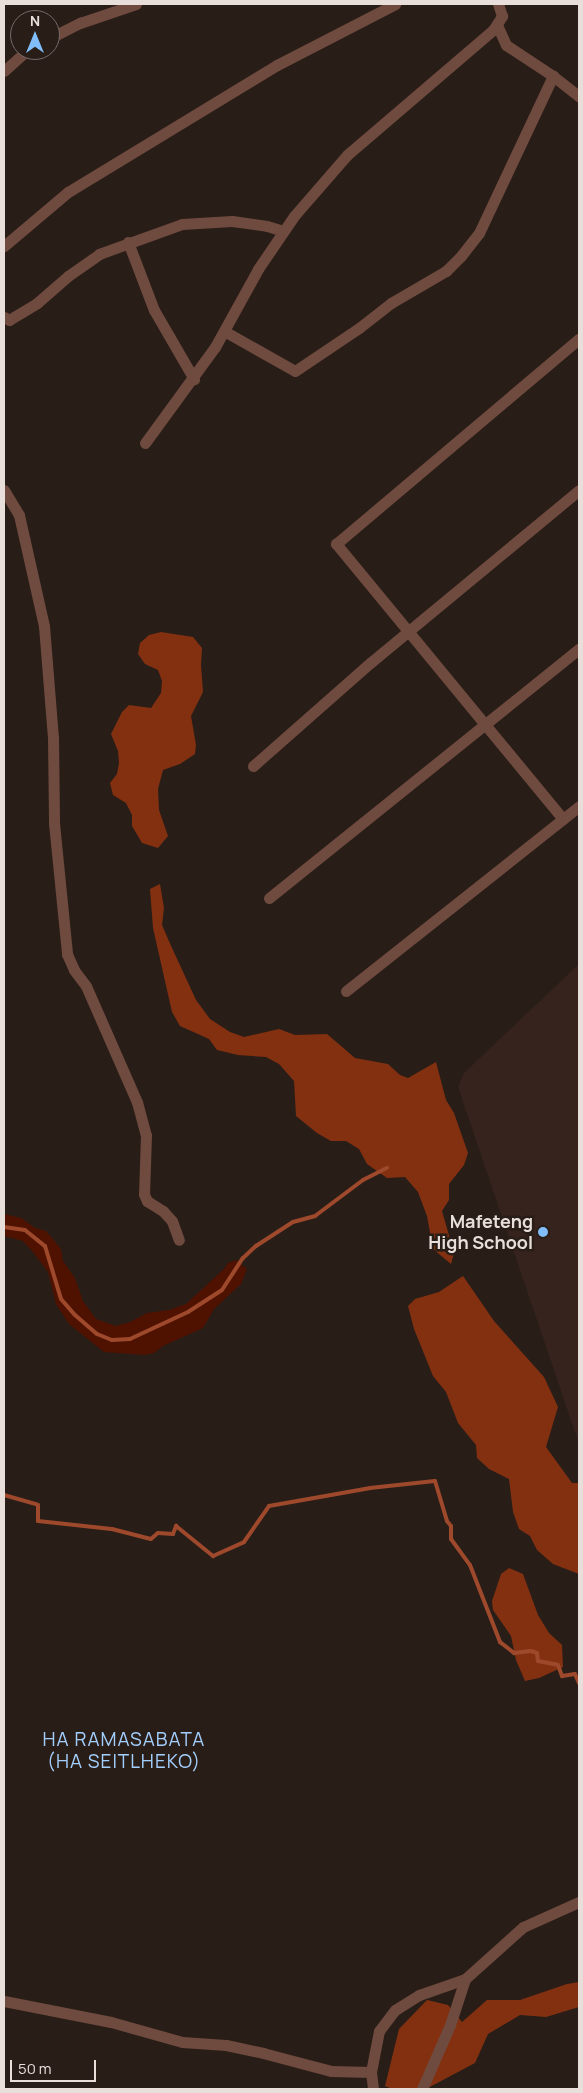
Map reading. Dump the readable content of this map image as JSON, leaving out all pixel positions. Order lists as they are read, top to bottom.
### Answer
{
  "districts": ["HA RAMASABATA (HA SEITLHEKO)"],
  "places": ["Mafeteng High School"],
  "scale_bar": "50 m",
  "north": "top"
}
